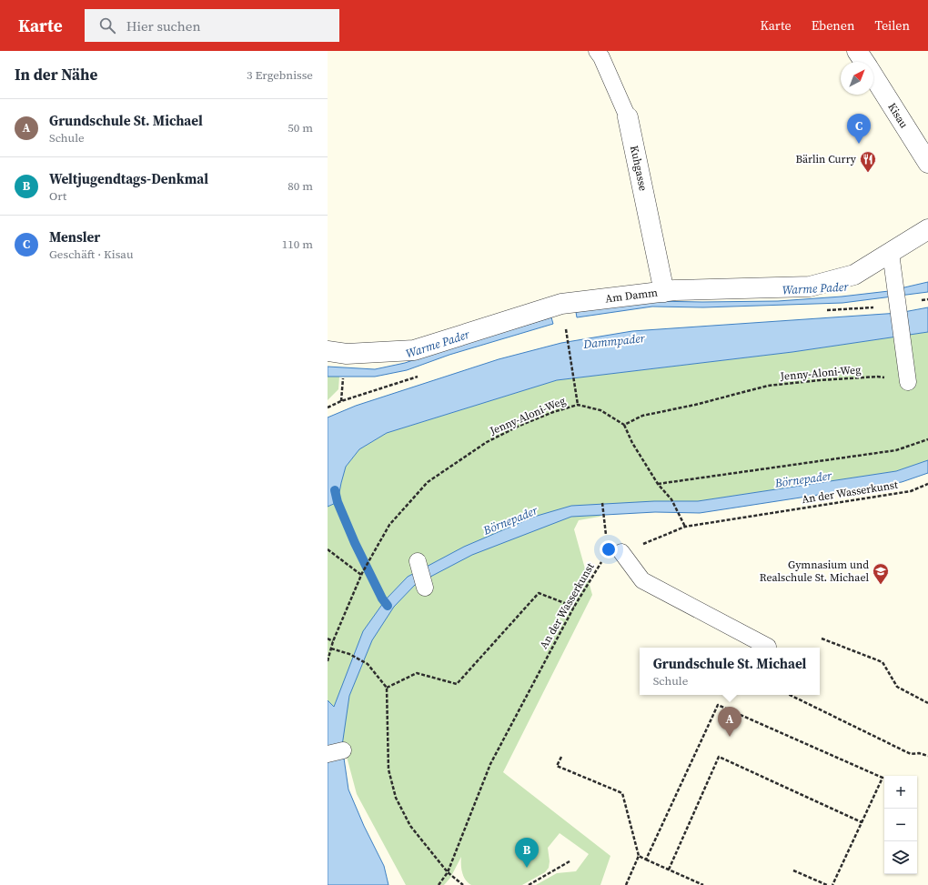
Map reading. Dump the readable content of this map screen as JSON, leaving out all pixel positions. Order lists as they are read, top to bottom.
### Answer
{
  "streets": {
    "street": ["Kisau", "Kuhgasse", "Am Damm"],
    "path": ["Jenny-Aloni-Weg", "An der Wasserkunst"]
  },
  "crossings": [
    ["Kuhgasse", "Am Damm"]
  ],
  "water": ["Warme Pader", "Dammpader", "Börnepader"],
  "places": {
    "restaurant": ["Bärlin Curry"],
    "school or university": ["Gymnasium und Realschule St. Michael"]
  },
  "north": "top right",
  "page": {
    "header": "Karte",
    "search": "Hier suchen",
    "nav": ["Karte", "Ebenen", "Teilen"],
    "heading": ["In der Nähe", "3 Ergebnisse"],
    "list": [
      {
        "mark": "A",
        "name": "Grundschule St. Michael",
        "note": "Schule",
        "value": "50 m"
      },
      {
        "mark": "B",
        "name": "Weltjugendtags-Denkmal",
        "note": "Ort",
        "value": "80 m"
      },
      {
        "mark": "C",
        "name": "Mensler",
        "note": "Geschäft · Kisau",
        "value": "110 m"
      }
    ],
    "pins": ["C", "A", "B"],
    "popup": ["Grundschule St. Michael", "Schule"],
    "map_buttons": ["+", "−"]
  }
}
